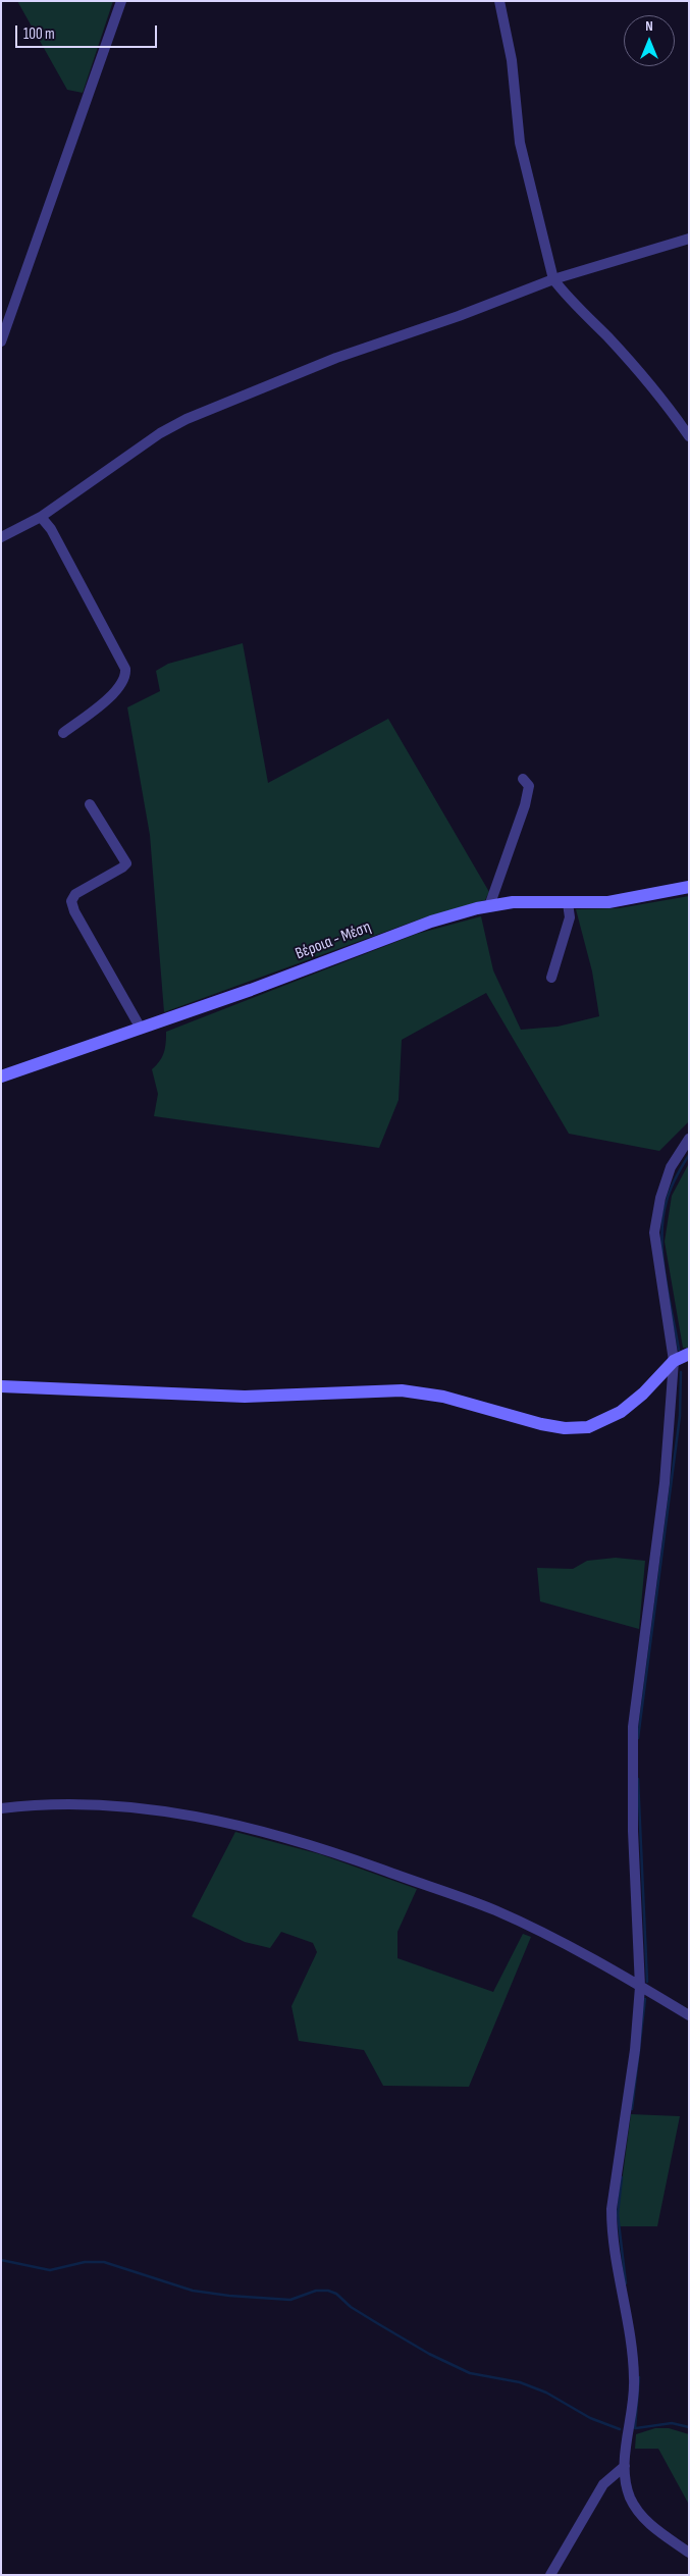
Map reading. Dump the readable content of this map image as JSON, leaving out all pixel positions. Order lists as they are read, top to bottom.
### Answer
{
  "streets": {
    "street": ["Βέροια - Μέση"]
  },
  "scale_bar": "100 m",
  "north": "top"
}
